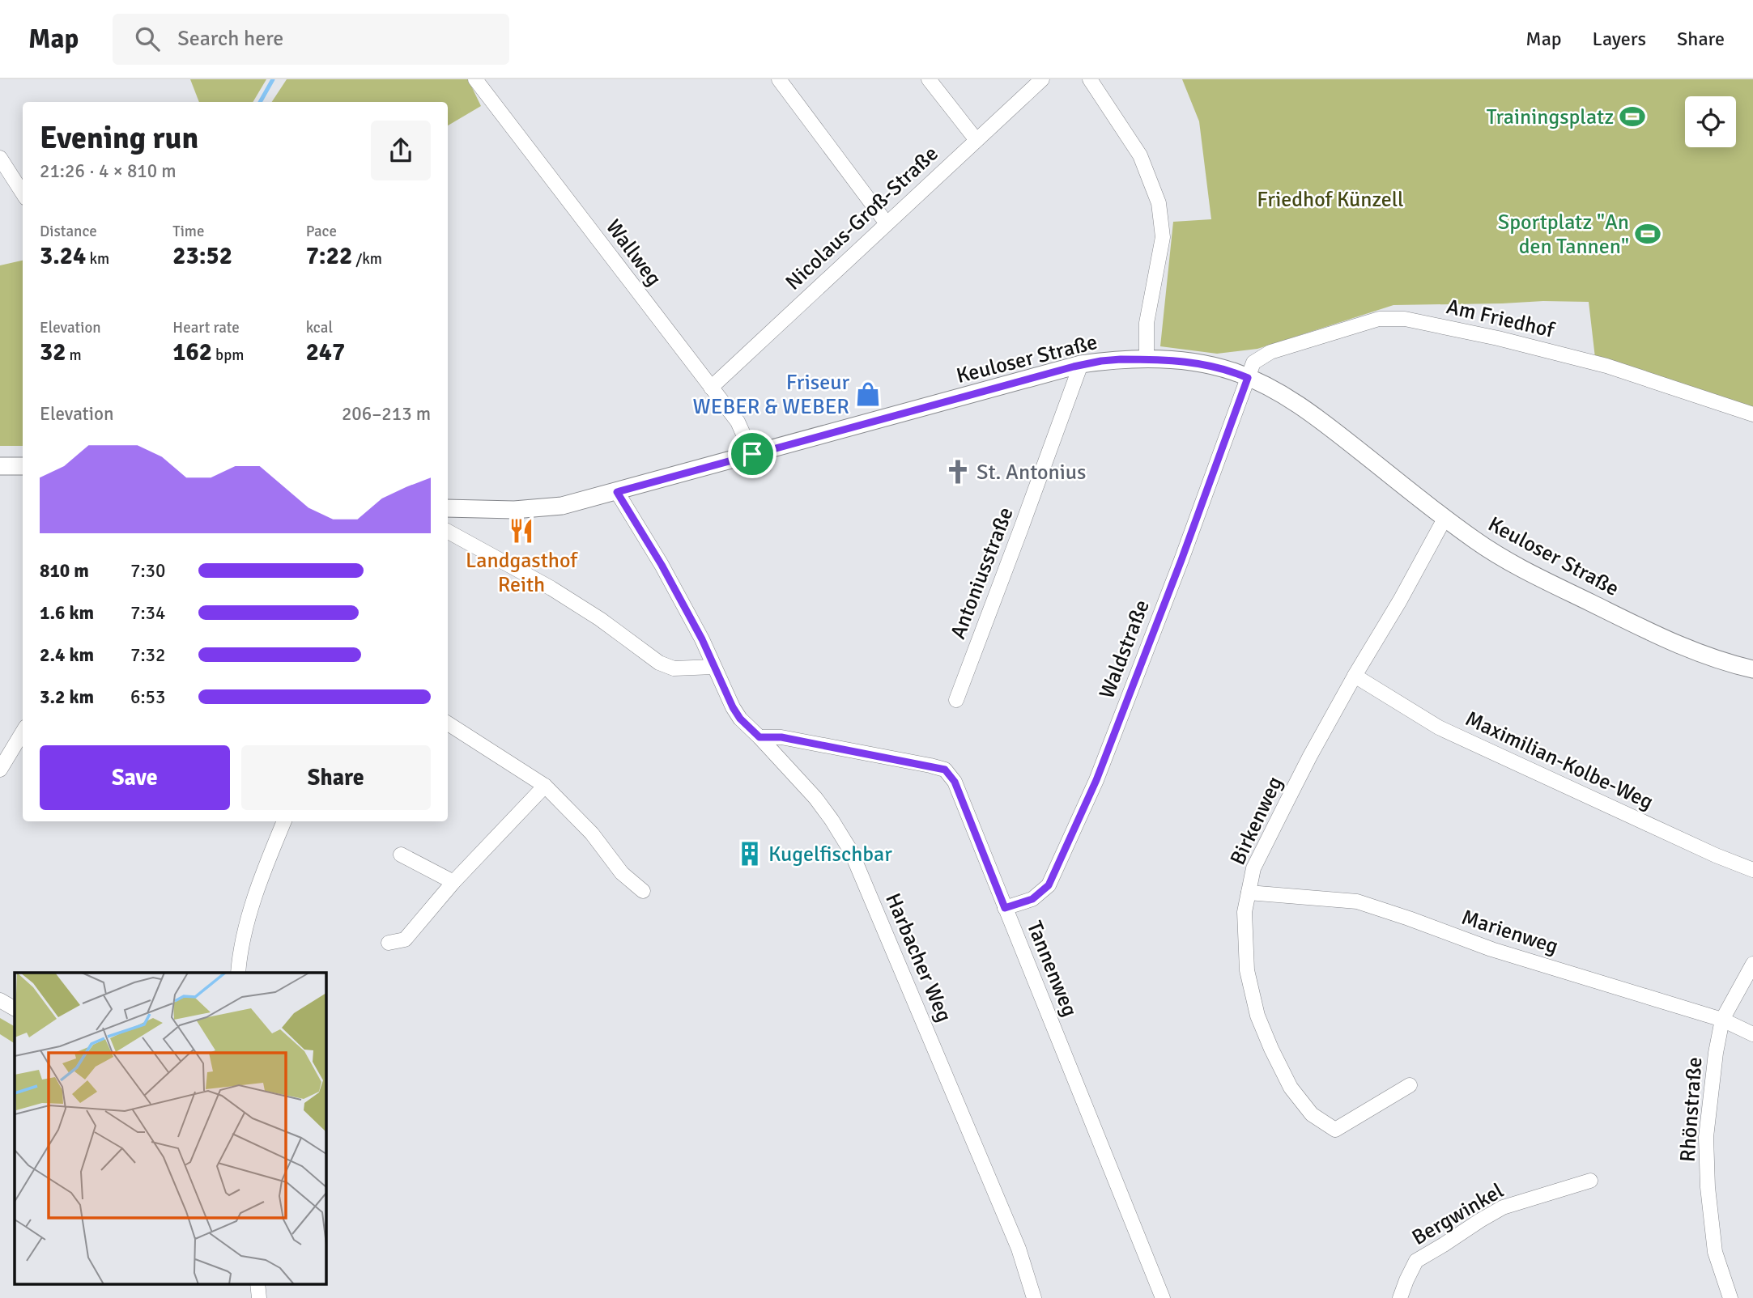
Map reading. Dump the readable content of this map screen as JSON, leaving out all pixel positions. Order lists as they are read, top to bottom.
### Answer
{
  "streets": {
    "street": [
      "Nicolaus-Groß-Straße",
      "Wallweg",
      "Am Friedhof",
      "Keuloser Straße",
      "Antoniusstraße",
      "Waldstraße",
      "Maximilian-Kolbe-Weg",
      "Birkenweg",
      "Marienweg",
      "Harbacher Weg",
      "Tannenweg",
      "Rhönstraße",
      "Bergwinkel"
    ]
  },
  "crossings": [
    ["Nicolaus-Groß-Straße", "Wallweg"],
    ["Wallweg", "Keuloser Straße"],
    ["Am Friedhof", "Keuloser Straße"],
    ["Am Friedhof", "Waldstraße"],
    ["Keuloser Straße", "Antoniusstraße"],
    ["Keuloser Straße", "Waldstraße"],
    ["Keuloser Straße", "Birkenweg"],
    ["Keuloser Straße", "Harbacher Weg"],
    ["Waldstraße", "Tannenweg"],
    ["Maximilian-Kolbe-Weg", "Birkenweg"],
    ["Birkenweg", "Marienweg"],
    ["Marienweg", "Rhönstraße"],
    ["Harbacher Weg", "Tannenweg"]
  ],
  "parks": ["Friedhof Künzell"],
  "places": {
    "sports": ["Trainingsplatz", "Sportplatz \"An den Tannen\""],
    "shop": ["Friseur WEBER & WEBER"],
    "church": ["St. Antonius"],
    "restaurant": ["Landgasthof Reith"],
    "building": ["Kugelfischbar"]
  },
  "page": {
    "header": "Map",
    "search": "Search here",
    "nav": ["Map", "Layers", "Share"],
    "heading": ["Evening run", "21:26 · 4 × 810 m"],
    "stats": [
      ["Distance", "3.24 km"],
      ["Time", "23:52"],
      ["Pace", "7:22 /km"],
      ["Elevation", "32 m"],
      ["Heart rate", "162 bpm"],
      ["kcal", "247"]
    ],
    "chart": ["Elevation", "206–213 m"],
    "list": [
      {
        "name": "810 m",
        "note": "7:30"
      },
      {
        "name": "1.6 km",
        "note": "7:34"
      },
      {
        "name": "2.4 km",
        "note": "7:32"
      },
      {
        "name": "3.2 km",
        "note": "6:53"
      }
    ],
    "buttons": ["Save", "Share"]
  }
}
